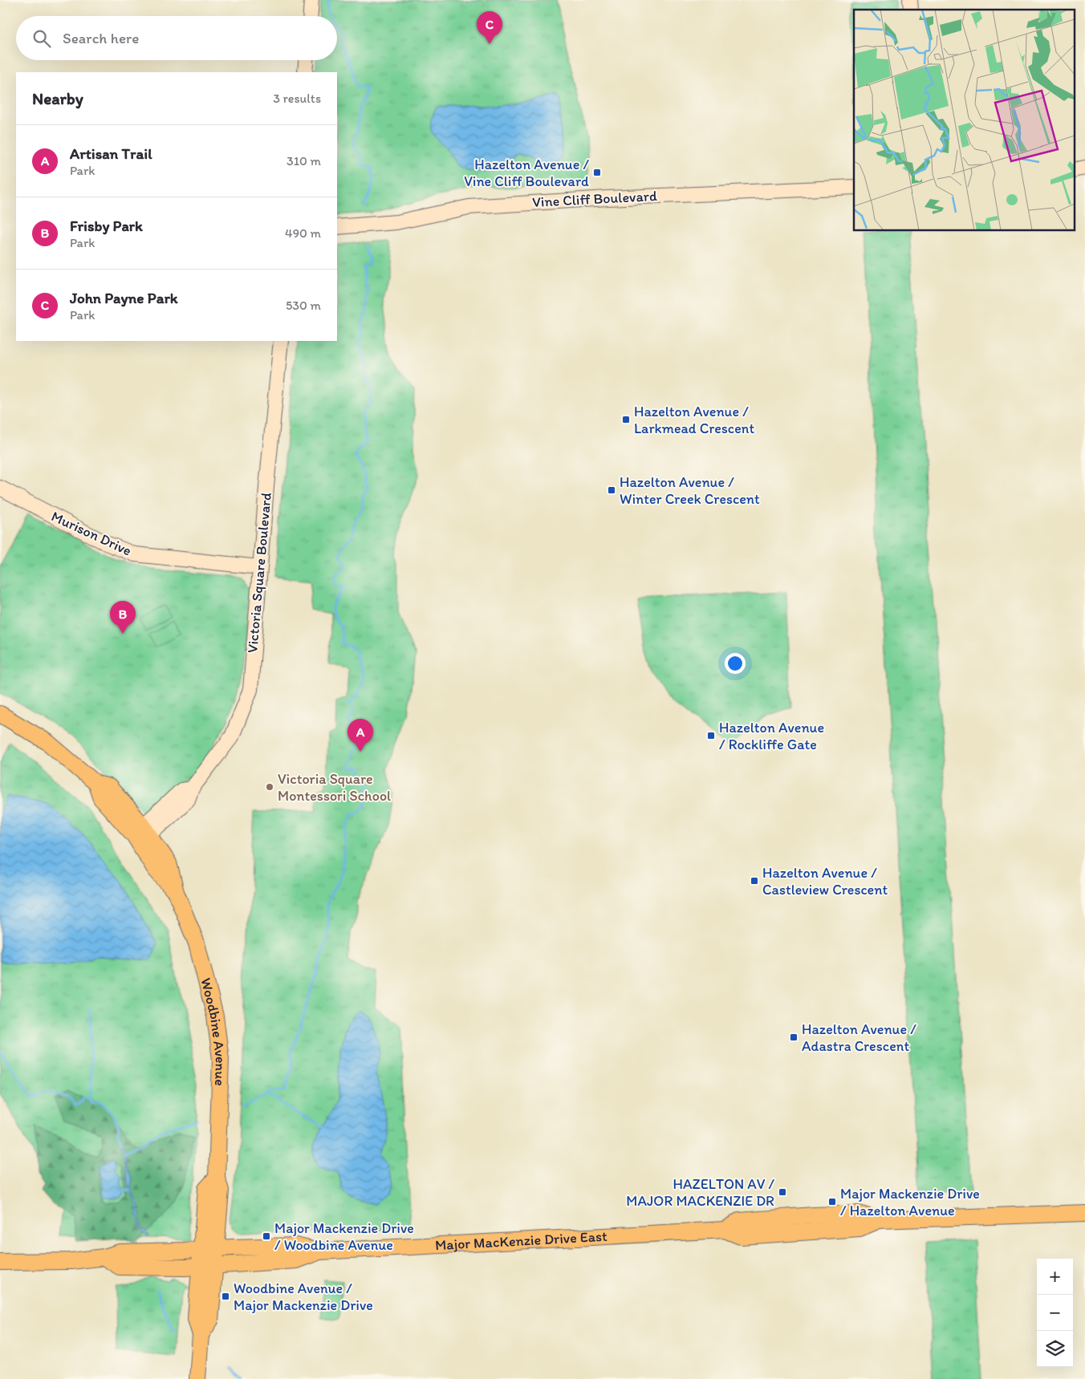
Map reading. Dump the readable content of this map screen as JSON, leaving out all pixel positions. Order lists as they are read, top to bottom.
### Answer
{
  "streets": {
    "main road": ["Woodbine Avenue", "Major MacKenzie Drive East"],
    "street": ["Vine Cliff Boulevard", "Murison Drive", "Victoria Square Boulevard"]
  },
  "crossings": [
    ["Murison Drive", "Victoria Square Boulevard"],
    ["Victoria Square Boulevard", "Woodbine Avenue"],
    ["Woodbine Avenue", "Major MacKenzie Drive East"]
  ],
  "places": {
    "transit": [
      "Hazelton Avenue / Vine Cliff Boulevard",
      "Hazelton Avenue / Larkmead Crescent",
      "Hazelton Avenue / Winter Creek Crescent",
      "Hazelton Avenue / Rockliffe Gate",
      "Hazelton Avenue / Castleview Crescent",
      "Hazelton Avenue / Adastra Crescent",
      "HAZELTON AV / MAJOR MACKENZIE DR",
      "Major Mackenzie Drive / Hazelton Avenue",
      "Major Mackenzie Drive / Woodbine Avenue",
      "Woodbine Avenue / Major Mackenzie Drive"
    ],
    "other": ["Victoria Square Montessori School"]
  },
  "page": {
    "pins": ["C", "B", "A"],
    "search": "Search here",
    "heading": ["Nearby", "3 results"],
    "list": [
      {
        "mark": "A",
        "name": "Artisan Trail",
        "note": "Park",
        "value": "310 m"
      },
      {
        "mark": "B",
        "name": "Frisby Park",
        "note": "Park",
        "value": "490 m"
      },
      {
        "mark": "C",
        "name": "John Payne Park",
        "note": "Park",
        "value": "530 m"
      }
    ],
    "map_buttons": ["+", "−"]
  }
}
